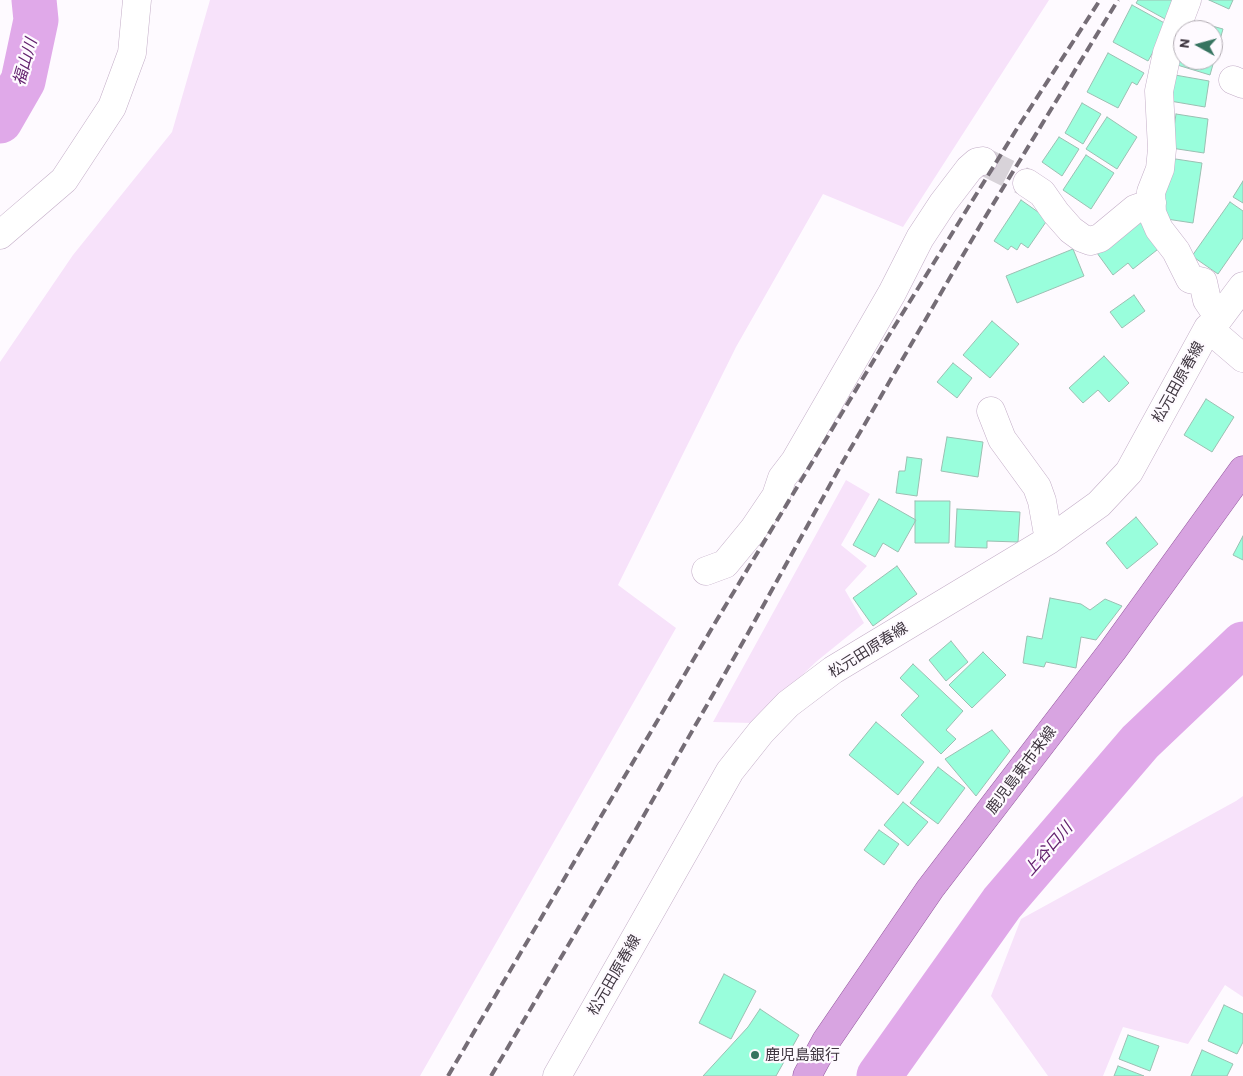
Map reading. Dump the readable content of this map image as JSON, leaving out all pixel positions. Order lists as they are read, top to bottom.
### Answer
{
  "streets": {
    "main road": ["鹿児島東市来線"],
    "street": ["松元田原春線"]
  },
  "water": ["福山川", "上谷口川"],
  "places": ["鹿児島銀行"],
  "north": "left"
}
